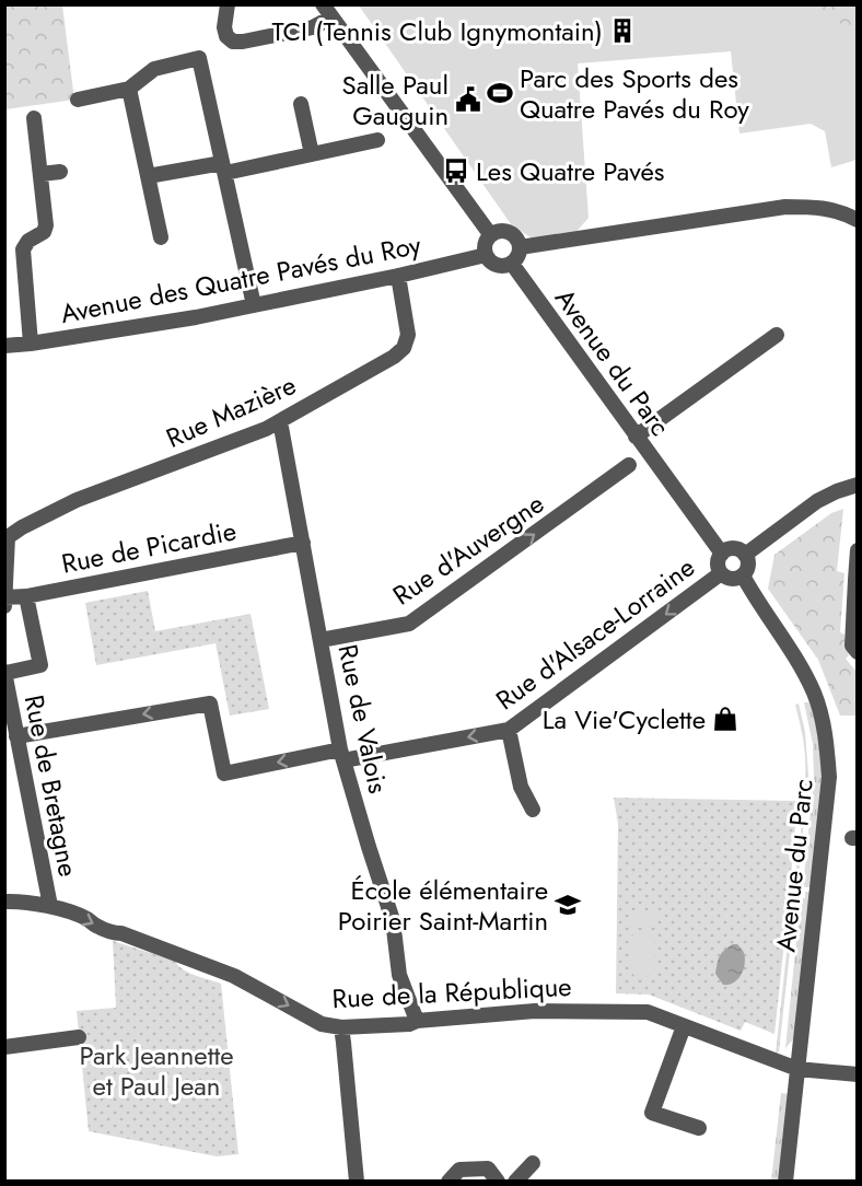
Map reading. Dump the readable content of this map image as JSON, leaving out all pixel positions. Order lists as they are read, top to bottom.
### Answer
{
  "streets": {
    "street": [
      "Avenue des Quatre Pavés du Roy",
      "Avenue du Parc",
      "Rue Mazière",
      "Rue de Picardie",
      "Rue d'Auvergne",
      "Rue d'Alsace-Lorraine",
      "Rue de Valois",
      "Rue de Bretagne",
      "Rue de la République"
    ]
  },
  "crossings": [
    ["Avenue des Quatre Pavés du Roy", "Avenue du Parc"],
    ["Avenue des Quatre Pavés du Roy", "Rue Mazière"],
    ["Avenue du Parc", "Rue d'Alsace-Lorraine"],
    ["Avenue du Parc", "Rue de la République"],
    ["Rue Mazière", "Rue de Valois"],
    ["Rue de Picardie", "Rue de Valois"],
    ["Rue de Picardie", "Rue de Bretagne"],
    ["Rue d'Auvergne", "Rue de Valois"],
    ["Rue d'Alsace-Lorraine", "Rue de Valois"],
    ["Rue d'Alsace-Lorraine", "Rue de Bretagne"],
    ["Rue de Valois", "Rue de la République"],
    ["Rue de Bretagne", "Rue de la République"]
  ],
  "one_way": ["Rue d'Auvergne", "Rue d'Alsace-Lorraine", "Rue de la République"],
  "parks": ["Park Jeannette et Paul Jean"],
  "places": {
    "building": ["TCI (Tennis Club Ignymontain)"],
    "sports": ["Parc des Sports des Quatre Pavés du Roy"],
    "public building": ["Salle Paul Gauguin"],
    "bus stop": ["Les Quatre Pavés"],
    "shop": ["La Vie'Cyclette"],
    "school or university": ["École élémentaire Poirier Saint-Martin"]
  }
}
